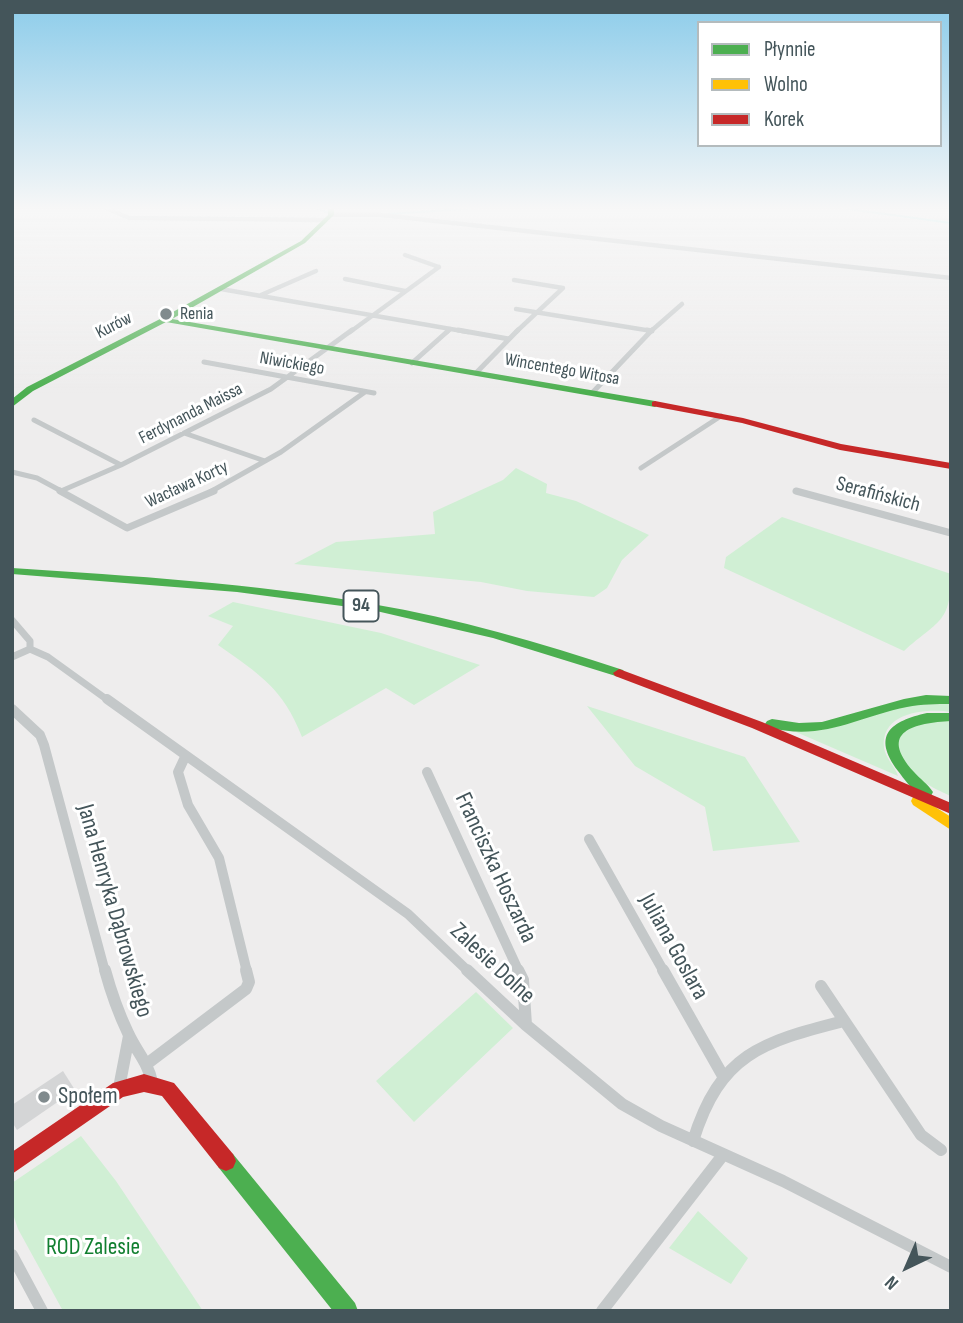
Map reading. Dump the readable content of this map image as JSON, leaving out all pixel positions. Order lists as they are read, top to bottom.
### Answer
{
  "streets": {
    "street": [
      "Kurów",
      "Niwickiego",
      "Wincentego Witosa",
      "Ferdynanda Maissa",
      "Wacława Korty",
      "Serafińskich",
      "94",
      "Franciszka Hoszarda",
      "Jana Henryka Dąbrowskiego",
      "Juliana Goslara",
      "Zalesie Dolne"
    ]
  },
  "crossings": [
    ["Kurów", "Wincentego Witosa"],
    ["Niwickiego", "Ferdynanda Maissa"],
    ["Niwickiego", "Wacława Korty"],
    ["Wincentego Witosa", "Ferdynanda Maissa"],
    ["Ferdynanda Maissa", "Wacława Korty"],
    ["Franciszka Hoszarda", "Zalesie Dolne"]
  ],
  "parks": ["ROD Zalesie"],
  "places": ["Renia", "Społem"],
  "legend": ["Płynnie", "Wolno", "Korek"],
  "north": "bottom left"
}
